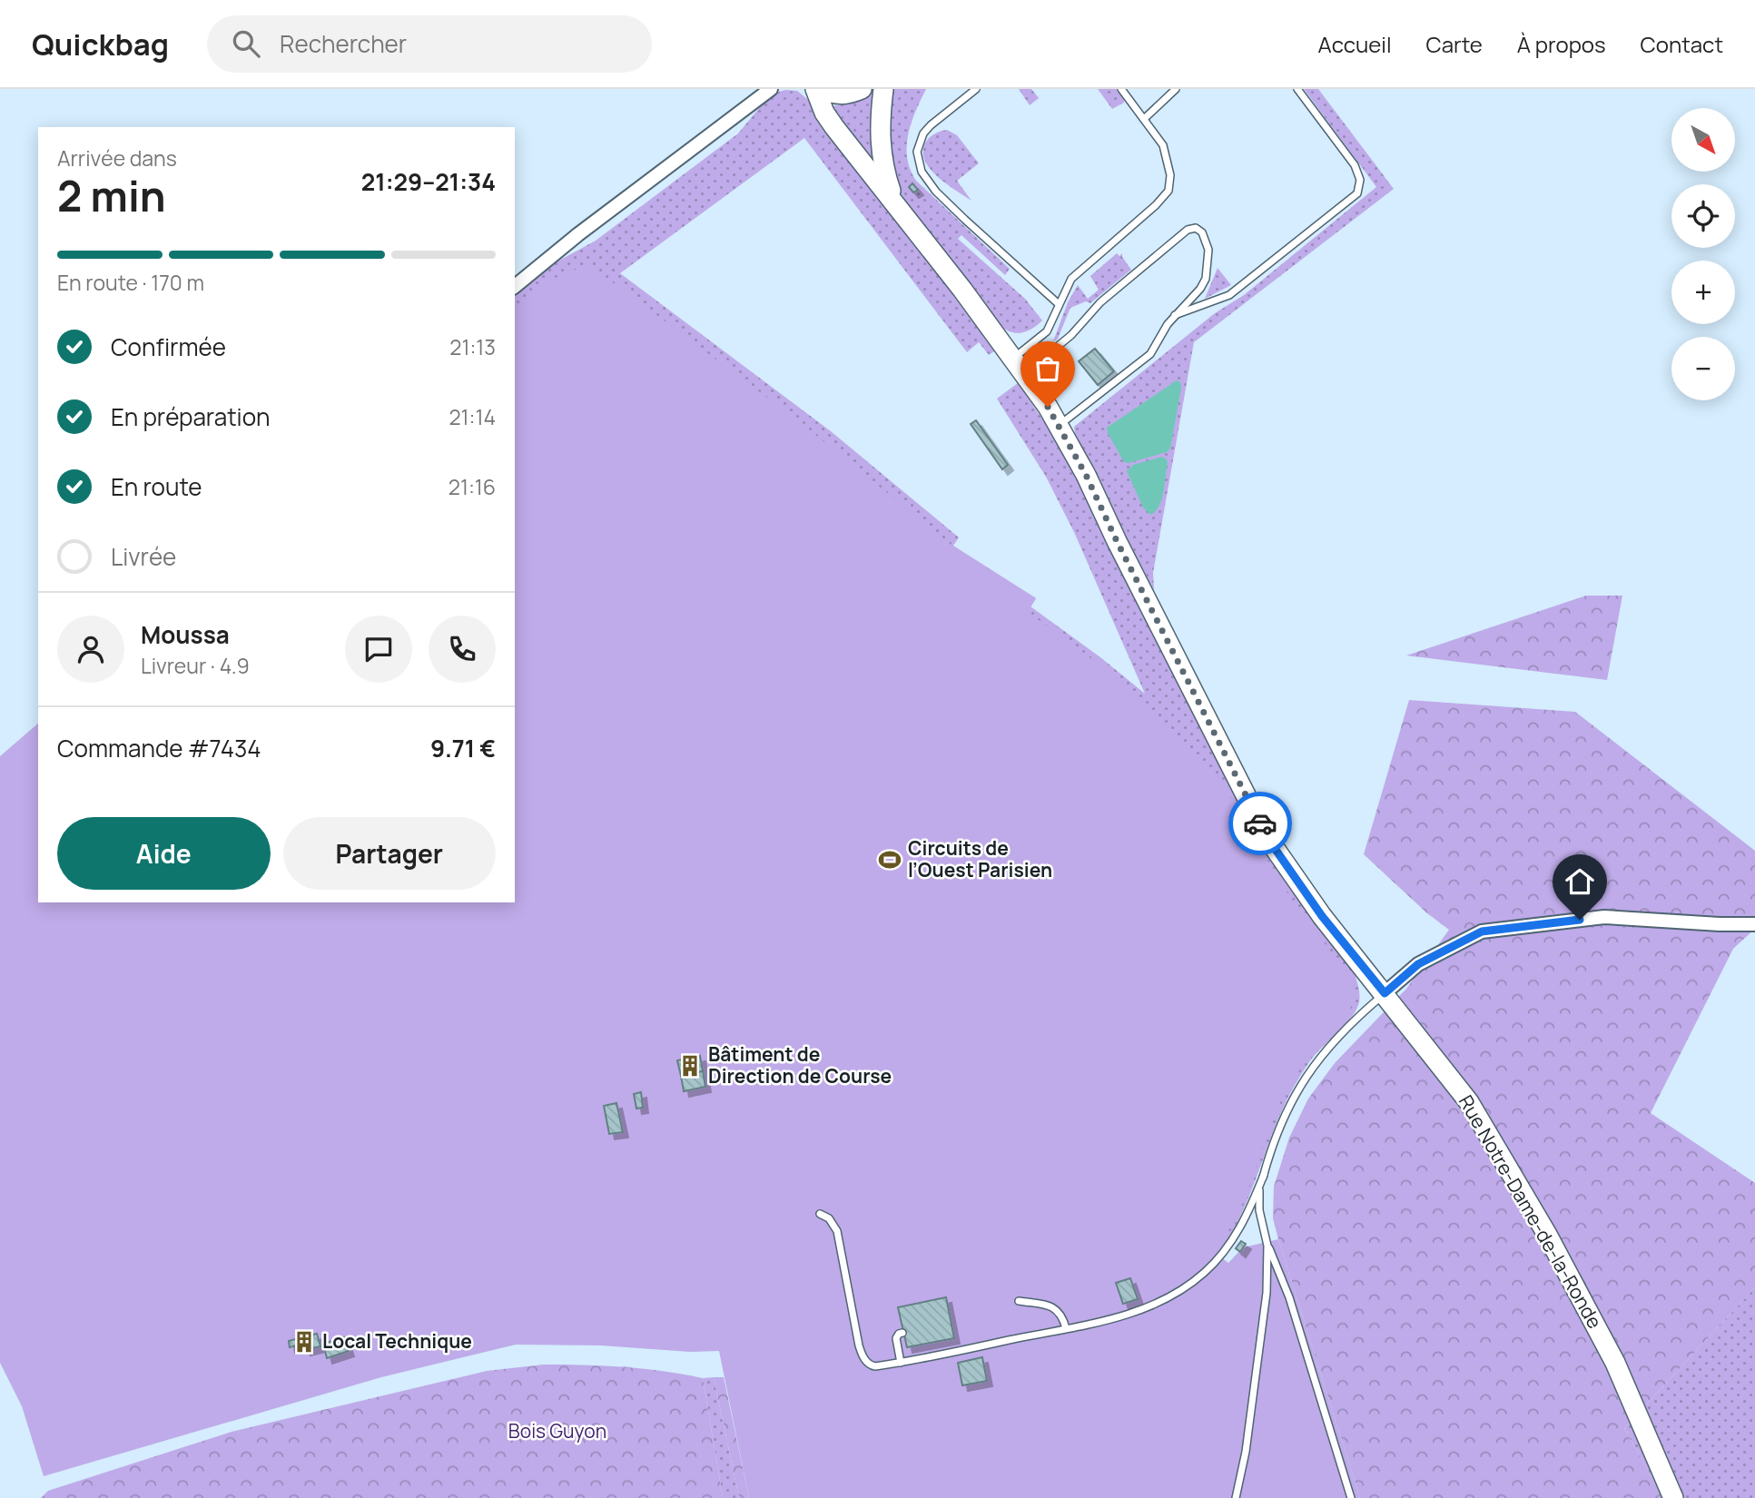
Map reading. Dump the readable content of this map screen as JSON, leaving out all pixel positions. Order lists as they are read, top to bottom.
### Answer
{
  "streets": {
    "main road": ["Rue Notre-Dame-de-la-Ronde"]
  },
  "parks": ["Bois Guyon"],
  "places": {
    "sports": ["Circuits de l’Ouest Parisien"],
    "building": ["Bâtiment de Direction de Course", "Local Technique"]
  },
  "north": "bottom right",
  "page": {
    "header": "Quickbag",
    "search": "Rechercher",
    "nav": [
      "Accueil",
      "Carte",
      "À propos",
      "Contact"
    ],
    "map_buttons": ["+", "−"],
    "heading": ["2 min", "Arrivée dans", "21:29–21:34"],
    "panel": [
      "Moussa",
      "Livreur · 4.9",
      "Commande #7434",
      "9.71 €"
    ],
    "bar": "En route · 170 m",
    "list": [
      ["Confirmée", "21:13"],
      ["En préparation", "21:14"],
      ["En route", "21:16"],
      "Livrée"
    ],
    "buttons": ["Aide", "Partager"]
  }
}
